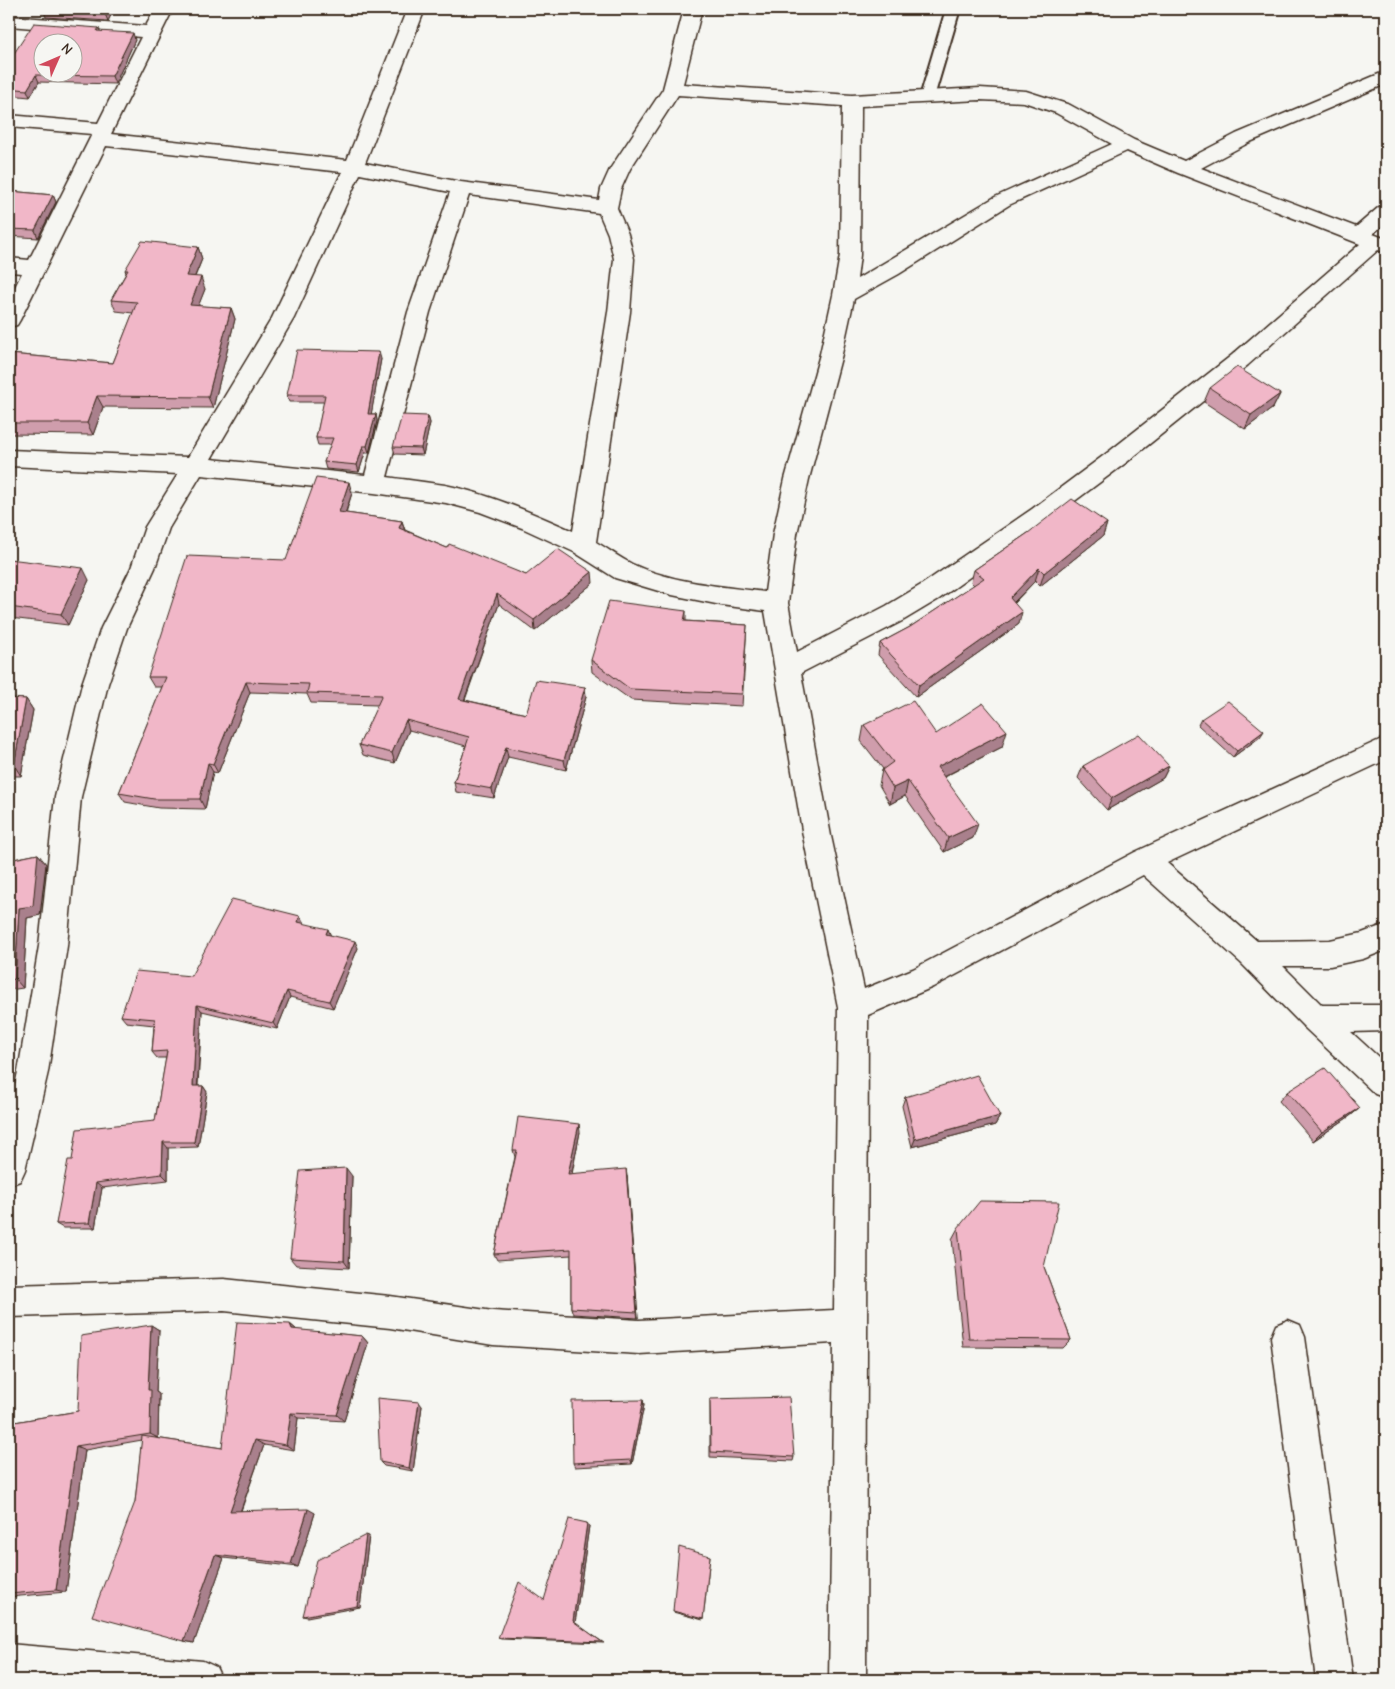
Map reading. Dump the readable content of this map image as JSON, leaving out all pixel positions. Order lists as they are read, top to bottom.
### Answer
{
  "north": "top right"
}
